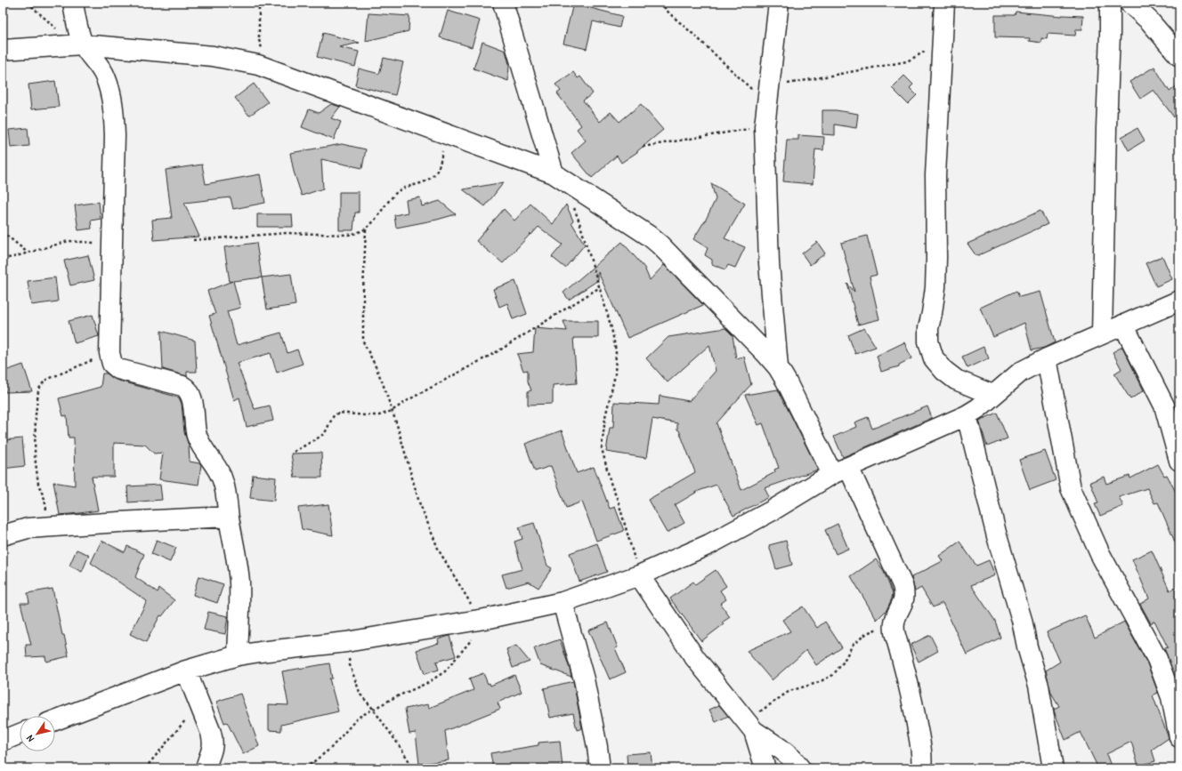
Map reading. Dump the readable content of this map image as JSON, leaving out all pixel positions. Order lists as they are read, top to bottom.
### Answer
{
  "north": "bottom left"
}
